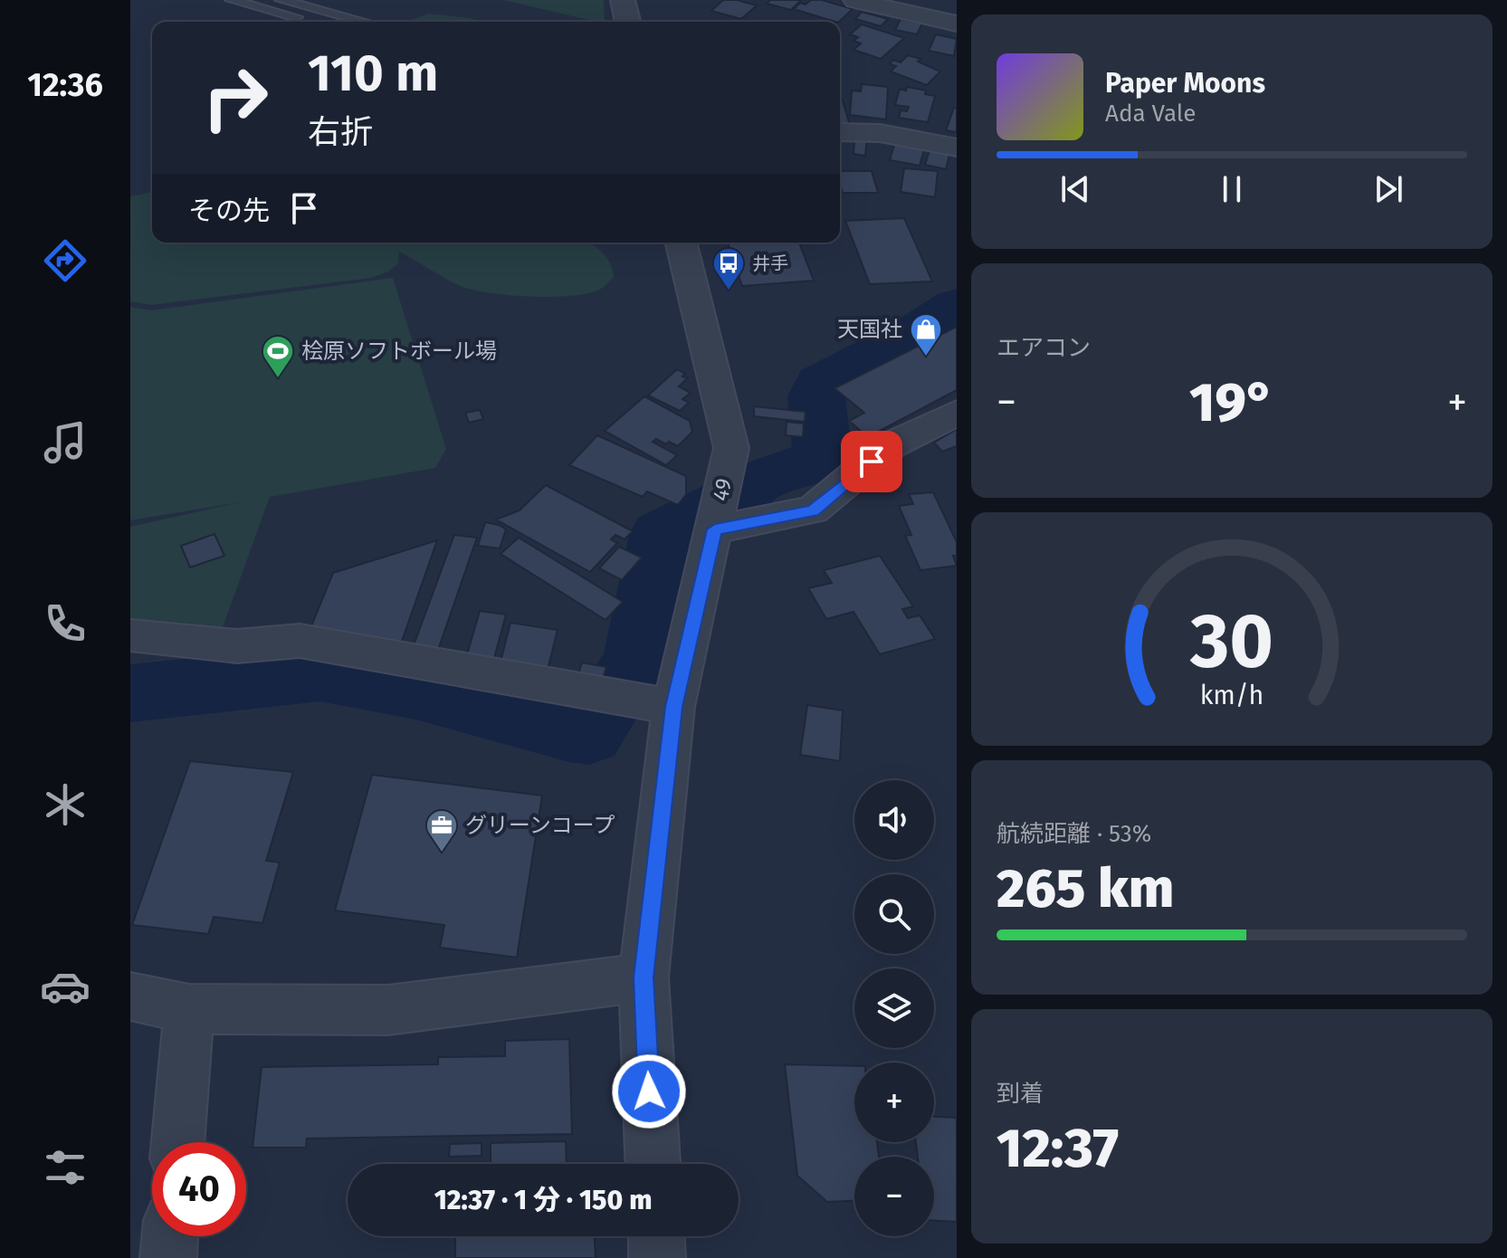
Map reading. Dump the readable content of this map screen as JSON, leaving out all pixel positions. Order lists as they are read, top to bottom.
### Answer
{
  "streets": {
    "street": ["49"]
  },
  "places": {
    "bus stop": ["井手"],
    "shop": ["天国社"],
    "sports": ["桧原ソフトボール場"],
    "office": ["グリーンコープ"]
  },
  "page": {
    "tabs": "12:36",
    "turn": ["110 m", "右折"],
    "song": ["Paper Moons", "Ada Vale"],
    "then": "その先",
    "tile": [
      "エアコン",
      ["航続距離 · 53%", "265 km"],
      ["到着", "12:37"]
    ],
    "heat": ["−", "19°", "+"],
    "map_buttons": ["+", "−"],
    "limit": "40",
    "trip": "12:37 · 1 分 · 150 m",
    "gauge": ["30", "km/h"]
  }
}
